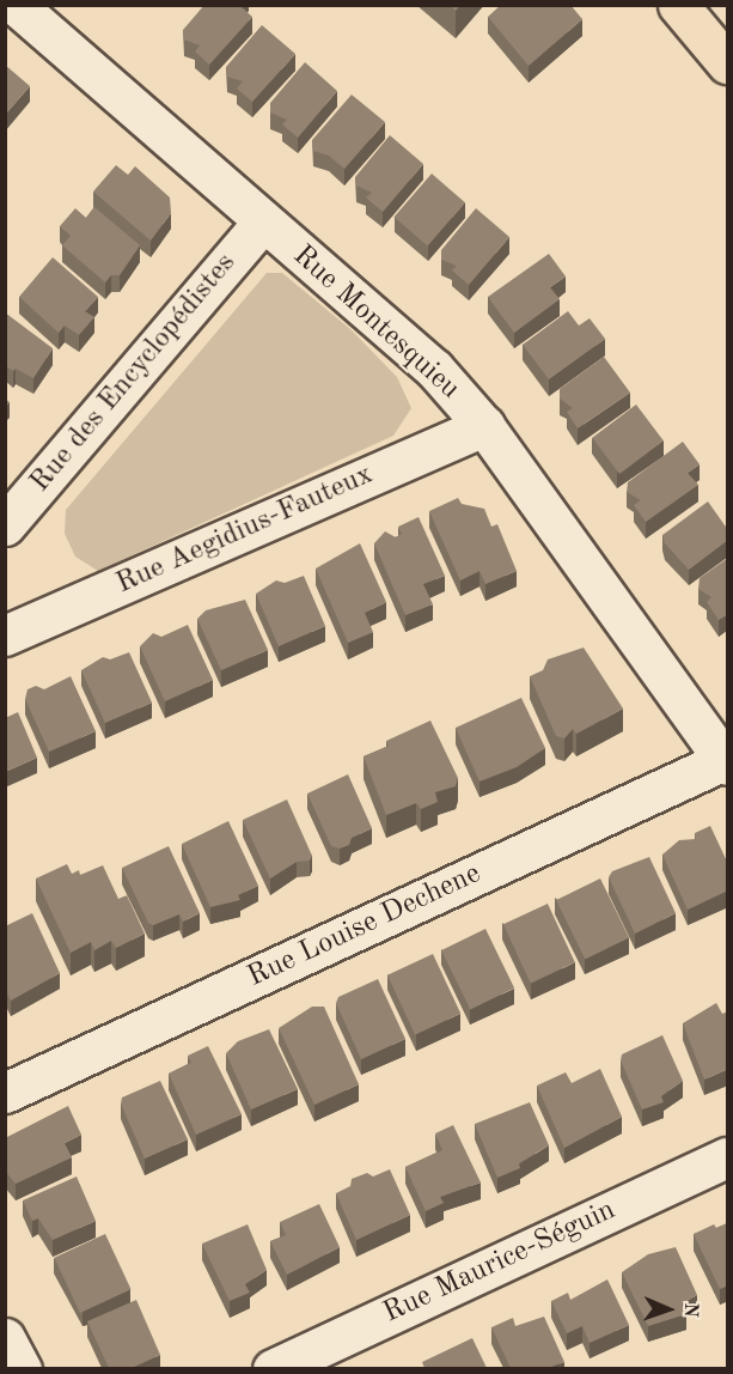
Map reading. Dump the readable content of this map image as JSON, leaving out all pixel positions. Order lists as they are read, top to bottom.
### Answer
{
  "streets": {
    "street": [
      "Rue Montesquieu",
      "Rue des Encyclopédistes",
      "Rue Aegidius-Fauteux",
      "Rue Louise Dechene",
      "Rue Maurice-Séguin"
    ]
  },
  "crossings": [
    ["Rue Montesquieu", "Rue des Encyclopédistes"],
    ["Rue Montesquieu", "Rue Aegidius-Fauteux"],
    ["Rue Montesquieu", "Rue Louise Dechene"]
  ],
  "north": "right"
}
